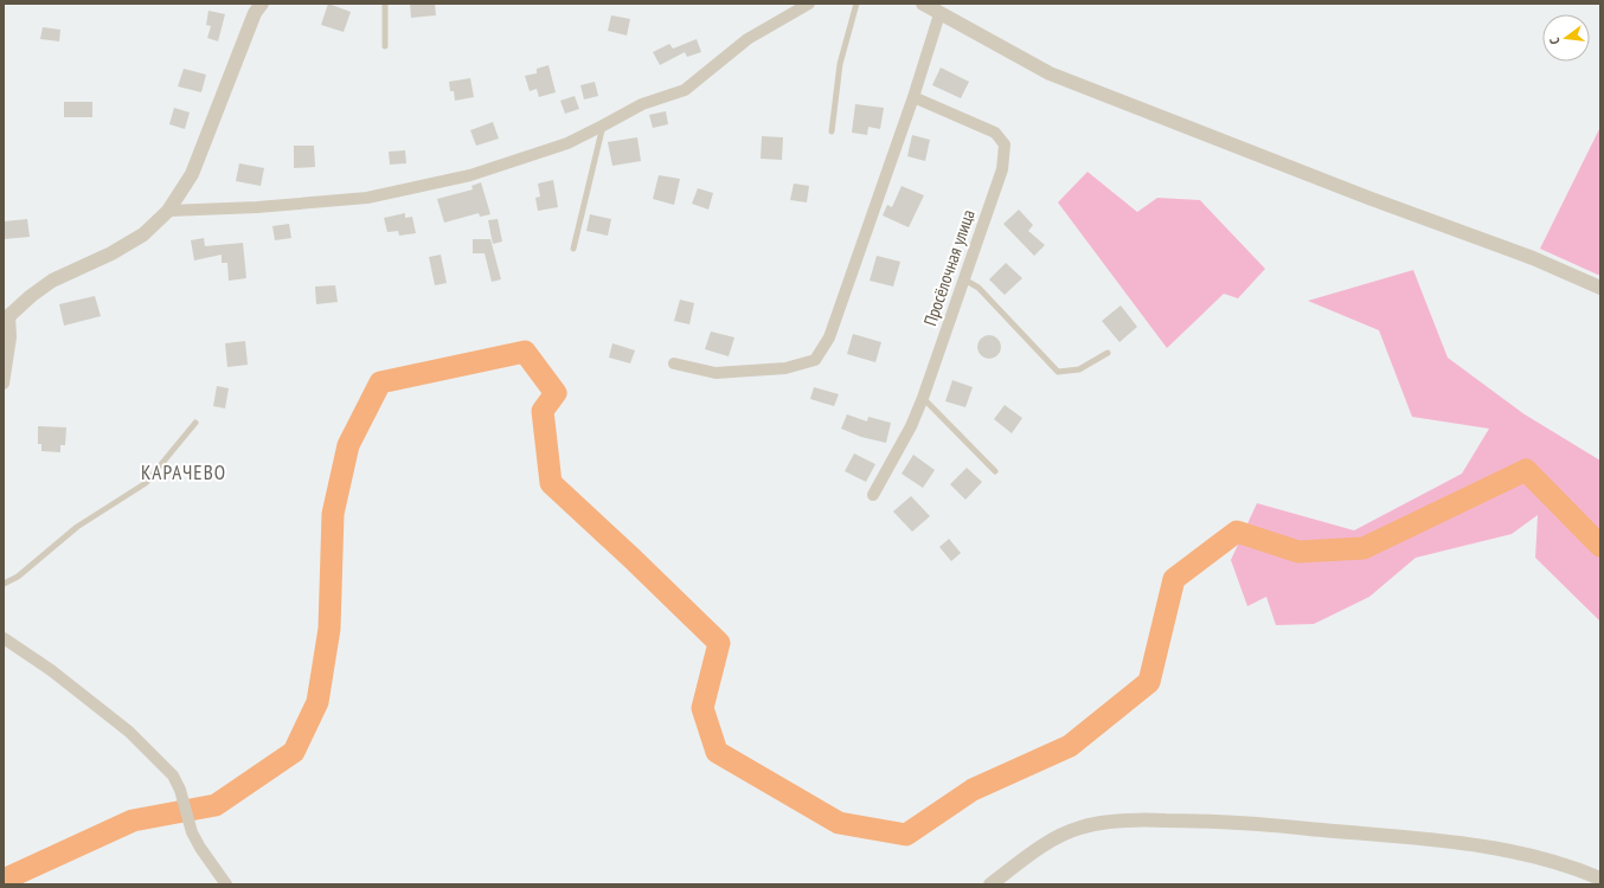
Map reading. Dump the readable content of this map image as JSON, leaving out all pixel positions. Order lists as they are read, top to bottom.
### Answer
{
  "streets": {
    "street": ["Просёлочная улица"]
  },
  "districts": ["КАРАЧЕВО"],
  "north": "left"
}
